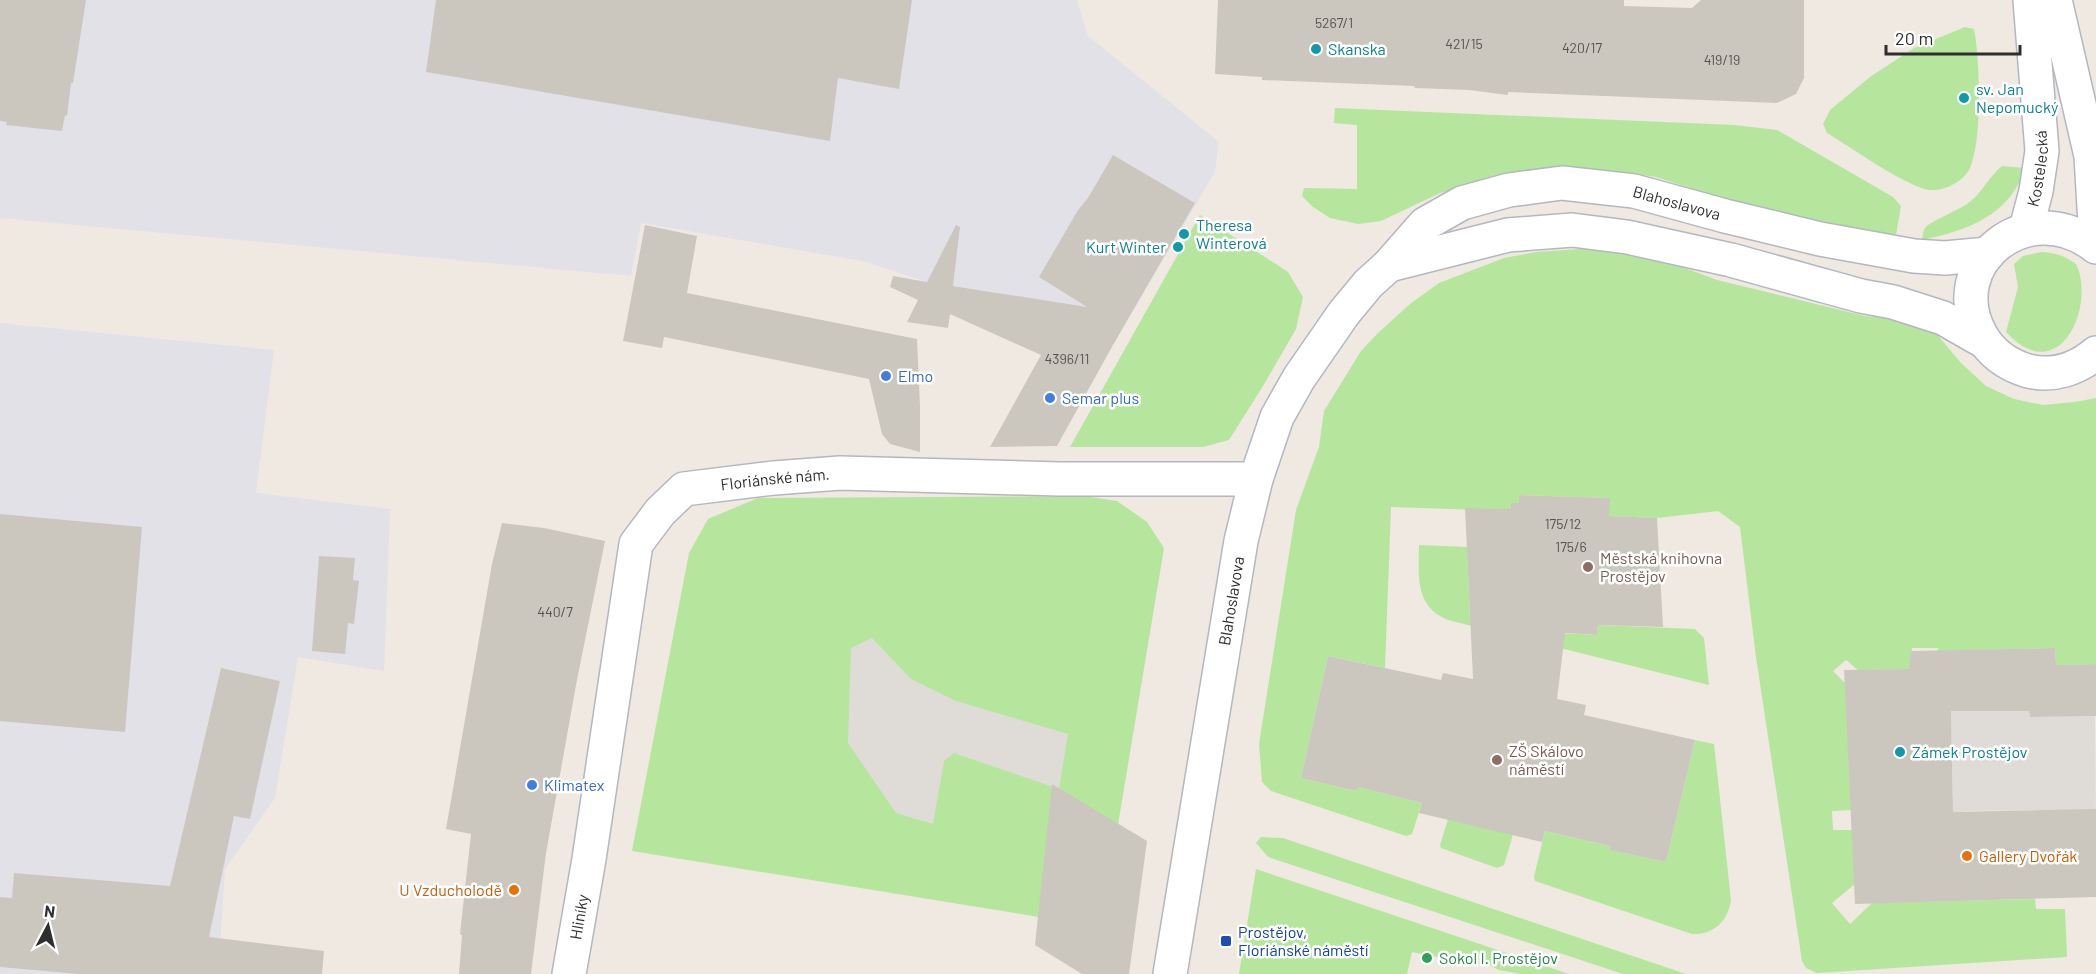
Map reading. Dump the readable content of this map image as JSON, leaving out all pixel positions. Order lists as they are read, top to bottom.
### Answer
{
  "streets": {
    "main road": [
      "Kostelecká",
      "Blahoslavova",
      "Floriánské nám.",
      "Hliníky"
    ]
  },
  "crossings": [
    ["Blahoslavova", "Floriánské nám."],
    ["Floriánské nám.", "Hliníky"]
  ],
  "places": {
    "other": [
      "Skanska",
      "sv. Jan Nepomucký",
      "Theresa Winterová",
      "Kurt Winter",
      "Elmo",
      "Semar plus",
      "Městská knihovna Prostějov",
      "Zámek Prostějov",
      "ZŠ Skálovo náměstí",
      "Klimatex",
      "Gallery Dvořák",
      "U Vzducholodě",
      "Sokol I. Prostějov"
    ],
    "transit": ["Prostějov, Floriánské náměstí"]
  },
  "house_numbers": [
    "5267/1",
    "421/15",
    "420/17",
    "419/19",
    "4396/11",
    "175/12",
    "175/6",
    "440/7"
  ],
  "scale_bar": "20 m",
  "north": "top"
}
